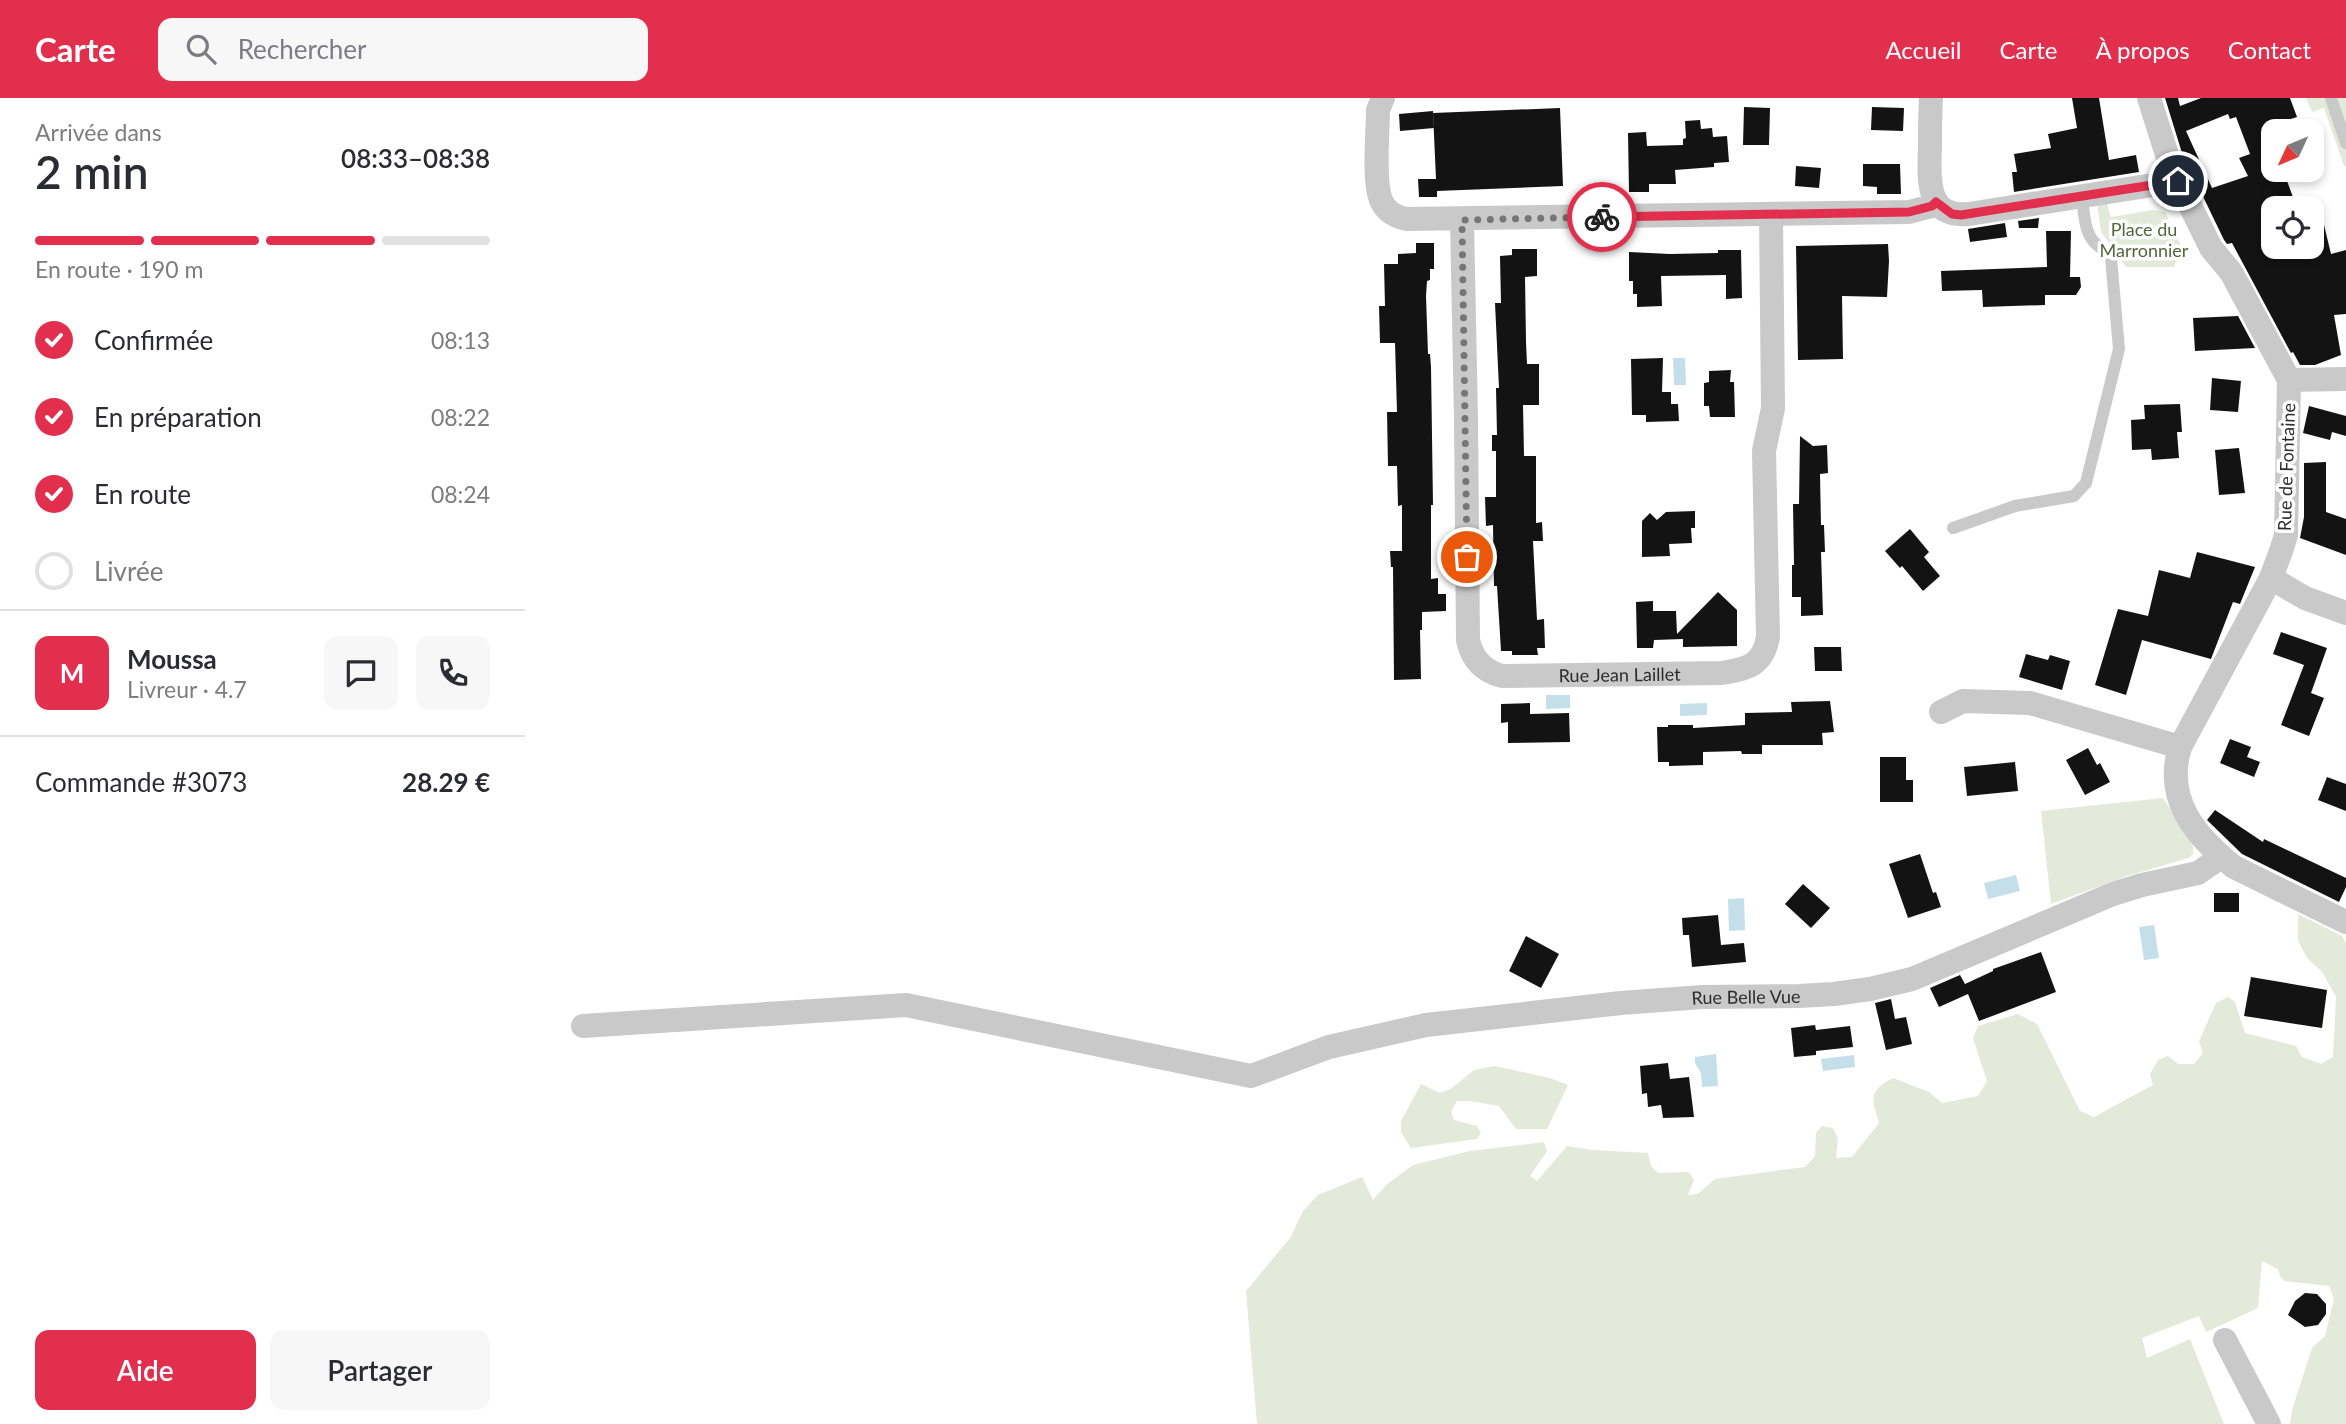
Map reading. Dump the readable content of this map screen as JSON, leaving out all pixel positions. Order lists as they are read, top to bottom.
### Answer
{
  "streets": {
    "street": ["Rue de Fontaine", "Rue Jean Laillet", "Rue Belle Vue"]
  },
  "crossings": [
    ["Rue de Fontaine", "Rue Belle Vue"]
  ],
  "parks": ["Place du Marronnier"],
  "north": "bottom left",
  "page": {
    "header": "Carte",
    "search": "Rechercher",
    "nav": [
      "Accueil",
      "Carte",
      "À propos",
      "Contact"
    ],
    "heading": ["2 min", "Arrivée dans", "08:33–08:38"],
    "panel": [
      "Moussa",
      "Livreur · 4.7",
      "Commande #3073",
      "28.29 €"
    ],
    "bar": "En route · 190 m",
    "list": [
      ["Confirmée", "08:13"],
      ["En préparation", "08:22"],
      ["En route", "08:24"],
      "Livrée"
    ],
    "round": "M",
    "buttons": ["Aide", "Partager"]
  }
}
